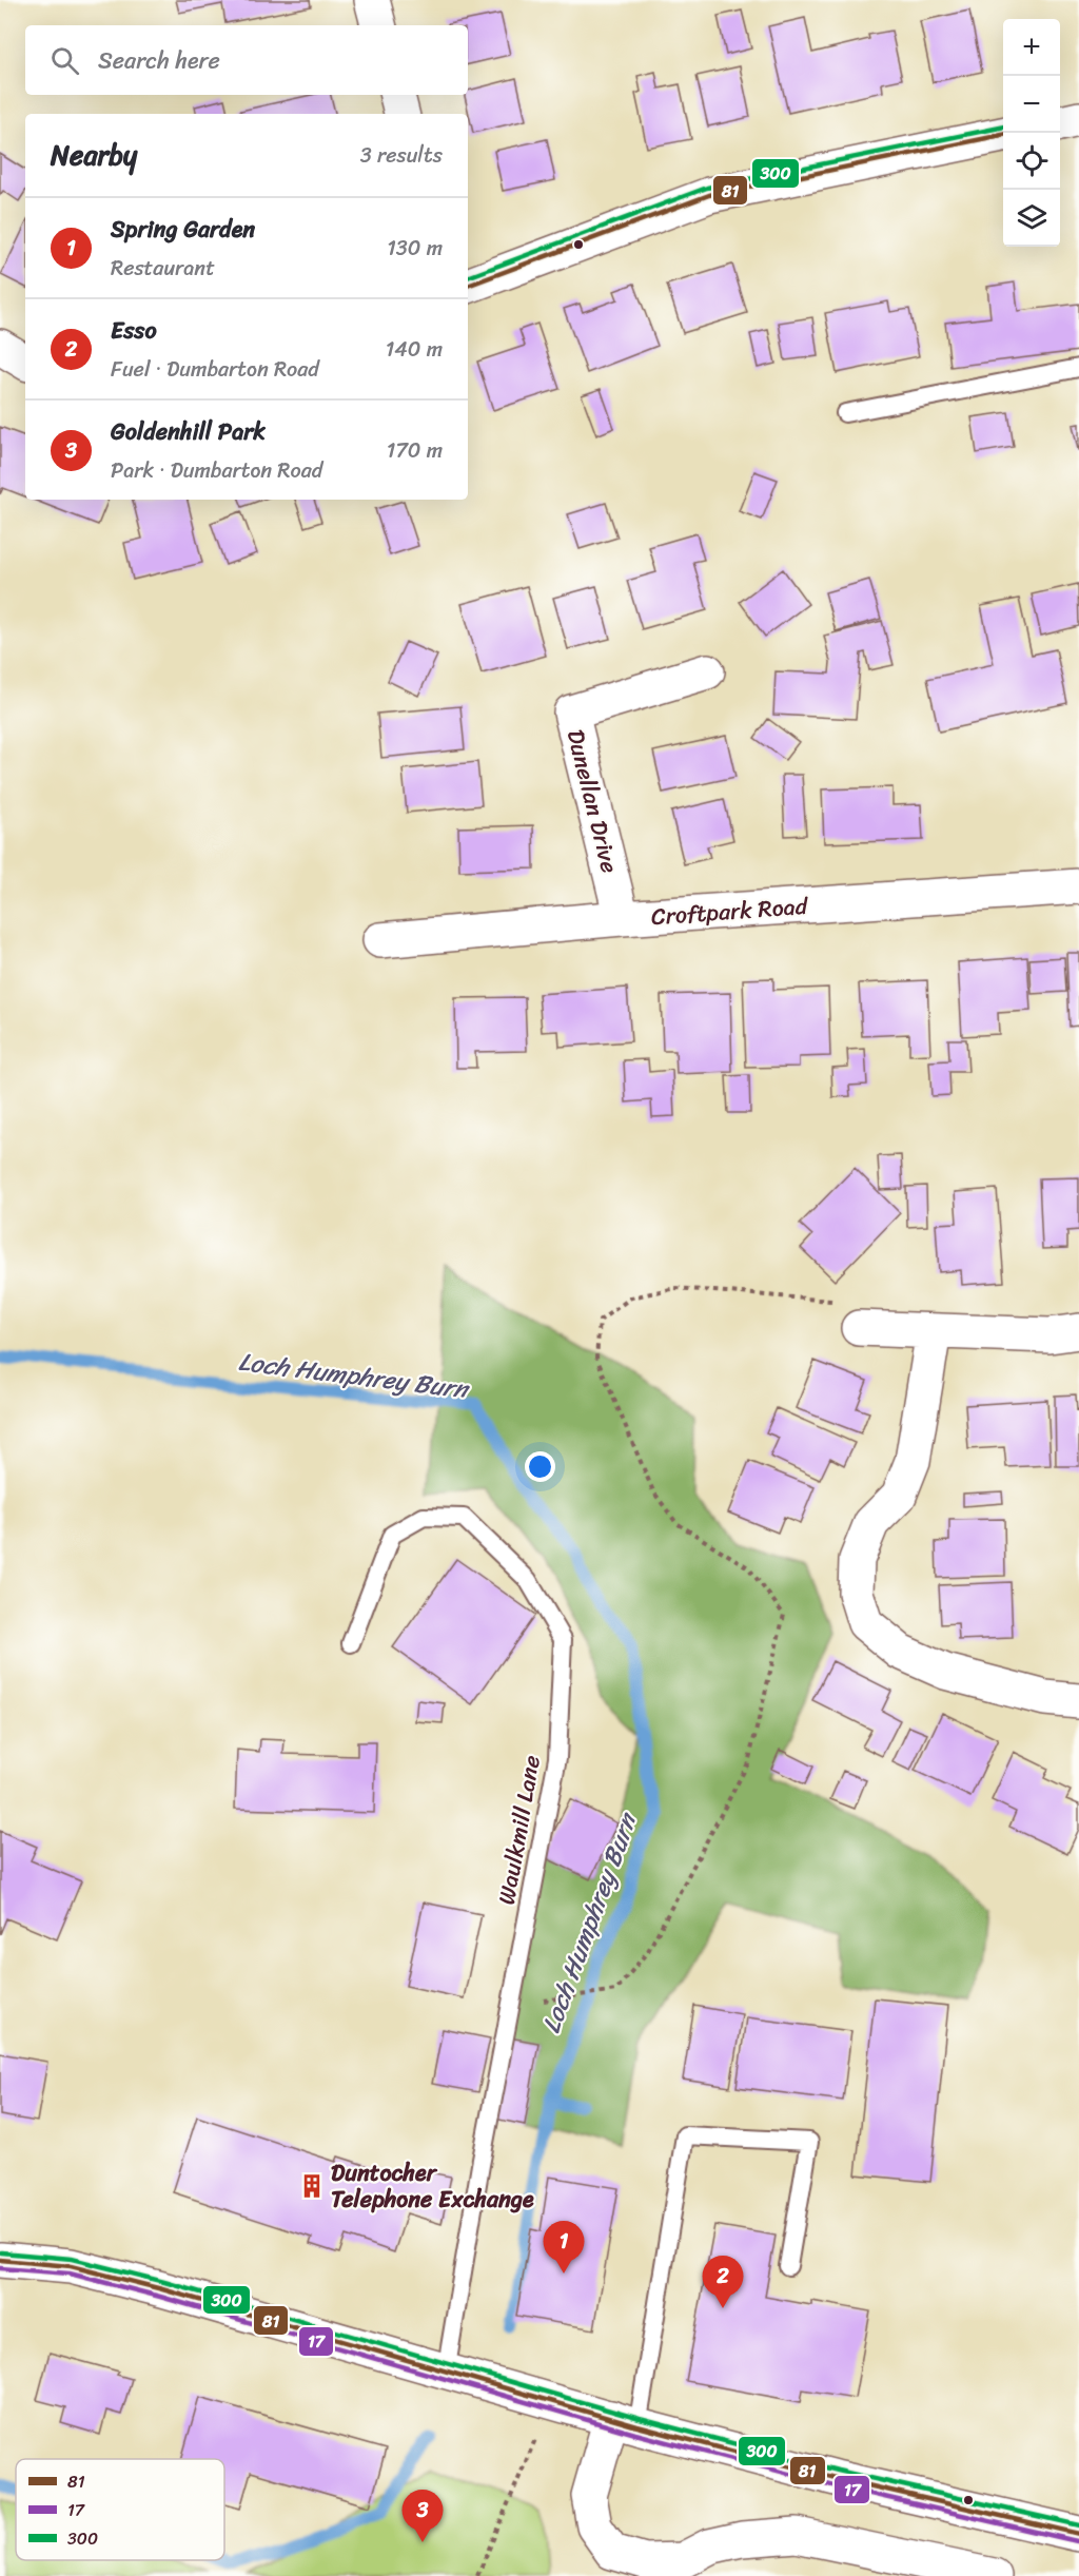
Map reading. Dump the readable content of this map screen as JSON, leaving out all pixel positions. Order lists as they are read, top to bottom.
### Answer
{
  "streets": {
    "street": ["Dunellan Drive", "Croftpark Road"],
    "lane": ["Waulkmill Lane"]
  },
  "crossings": [
    ["Dunellan Drive", "Croftpark Road"]
  ],
  "water": ["Loch Humphrey Burn"],
  "places": {
    "building": ["Duntocher Telephone Exchange"]
  },
  "lines": ["transit line 300", "transit line 81", "transit line 17"],
  "legend": ["81", "17", "300"],
  "page": {
    "map_buttons": ["+", "−"],
    "search": "Search here",
    "heading": ["Nearby", "3 results"],
    "list": [
      {
        "mark": "1",
        "name": "Spring Garden",
        "note": "Restaurant",
        "value": "130 m"
      },
      {
        "mark": "2",
        "name": "Esso",
        "note": "Fuel · Dumbarton Road",
        "value": "140 m"
      },
      {
        "mark": "3",
        "name": "Goldenhill Park",
        "note": "Park · Dumbarton Road",
        "value": "170 m"
      }
    ],
    "pins": ["1", "2", "3"]
  }
}
